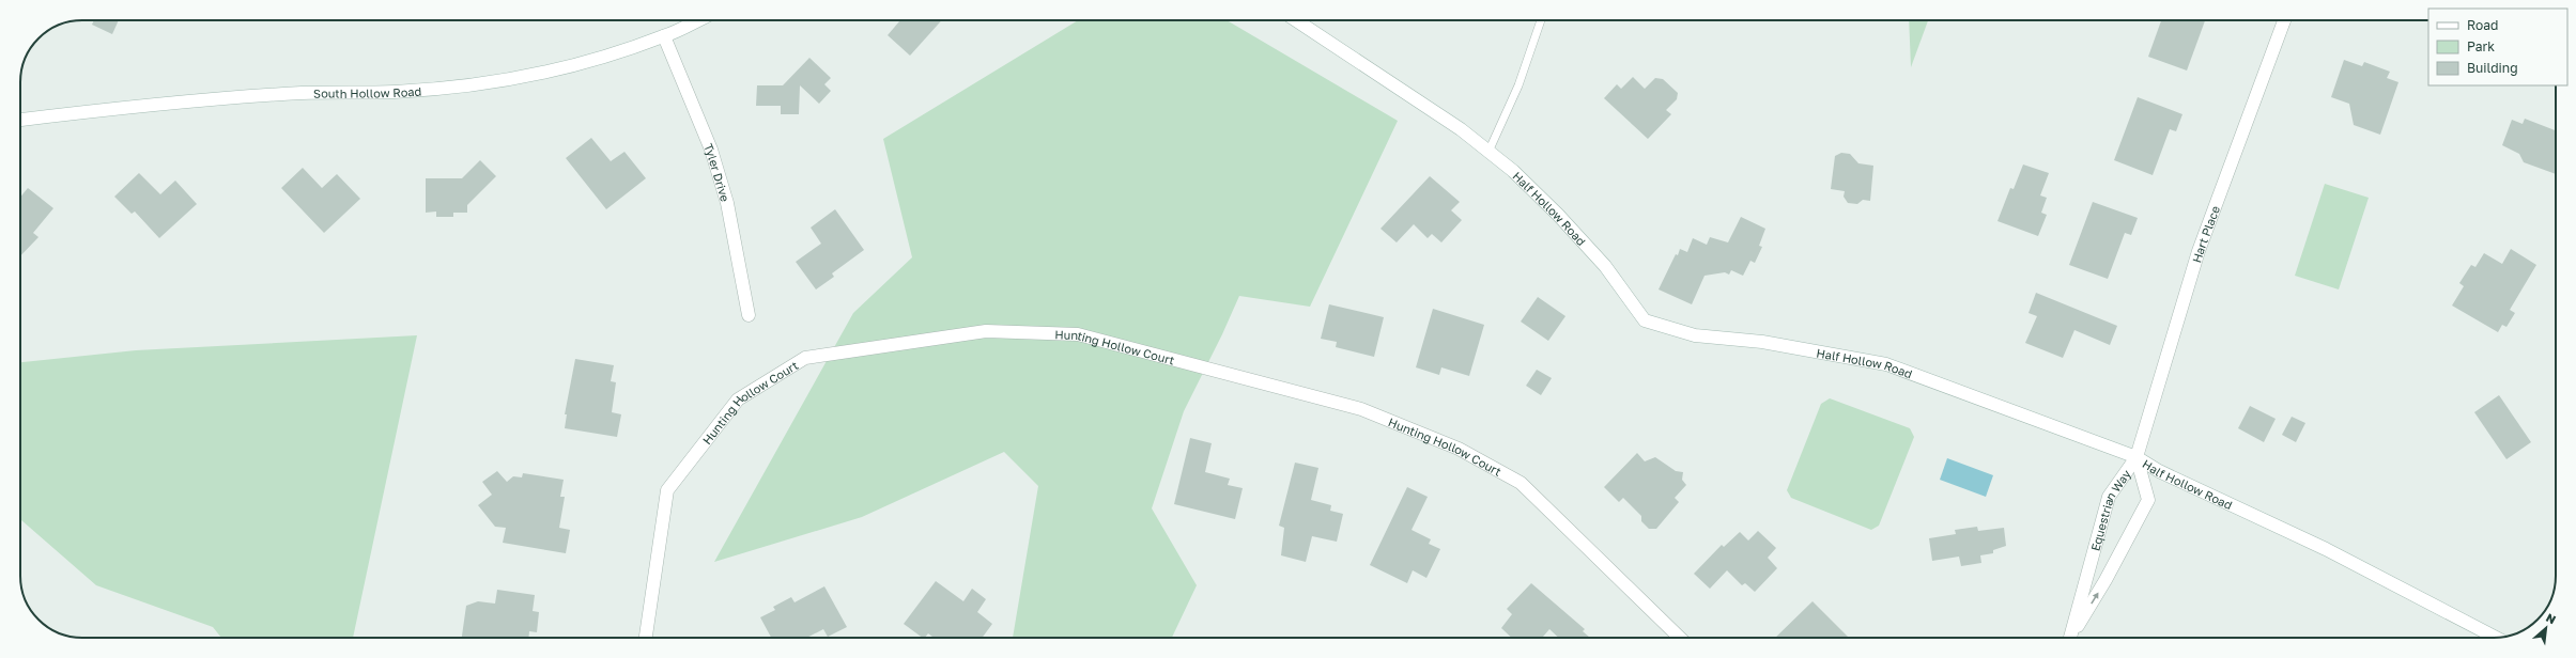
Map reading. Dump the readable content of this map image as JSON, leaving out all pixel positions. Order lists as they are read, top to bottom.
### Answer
{
  "streets": {
    "street": [
      "South Hollow Road",
      "Tyler Drive",
      "Half Hollow Road",
      "Hart Place",
      "Hunting Hollow Court",
      "Equestrian Way"
    ]
  },
  "crossings": [
    ["South Hollow Road", "Tyler Drive"],
    ["Half Hollow Road", "Hart Place"],
    ["Half Hollow Road", "Equestrian Way"],
    ["Hart Place", "Equestrian Way"]
  ],
  "legend": ["Road", "Park", "Building"],
  "north": "top right"
}
